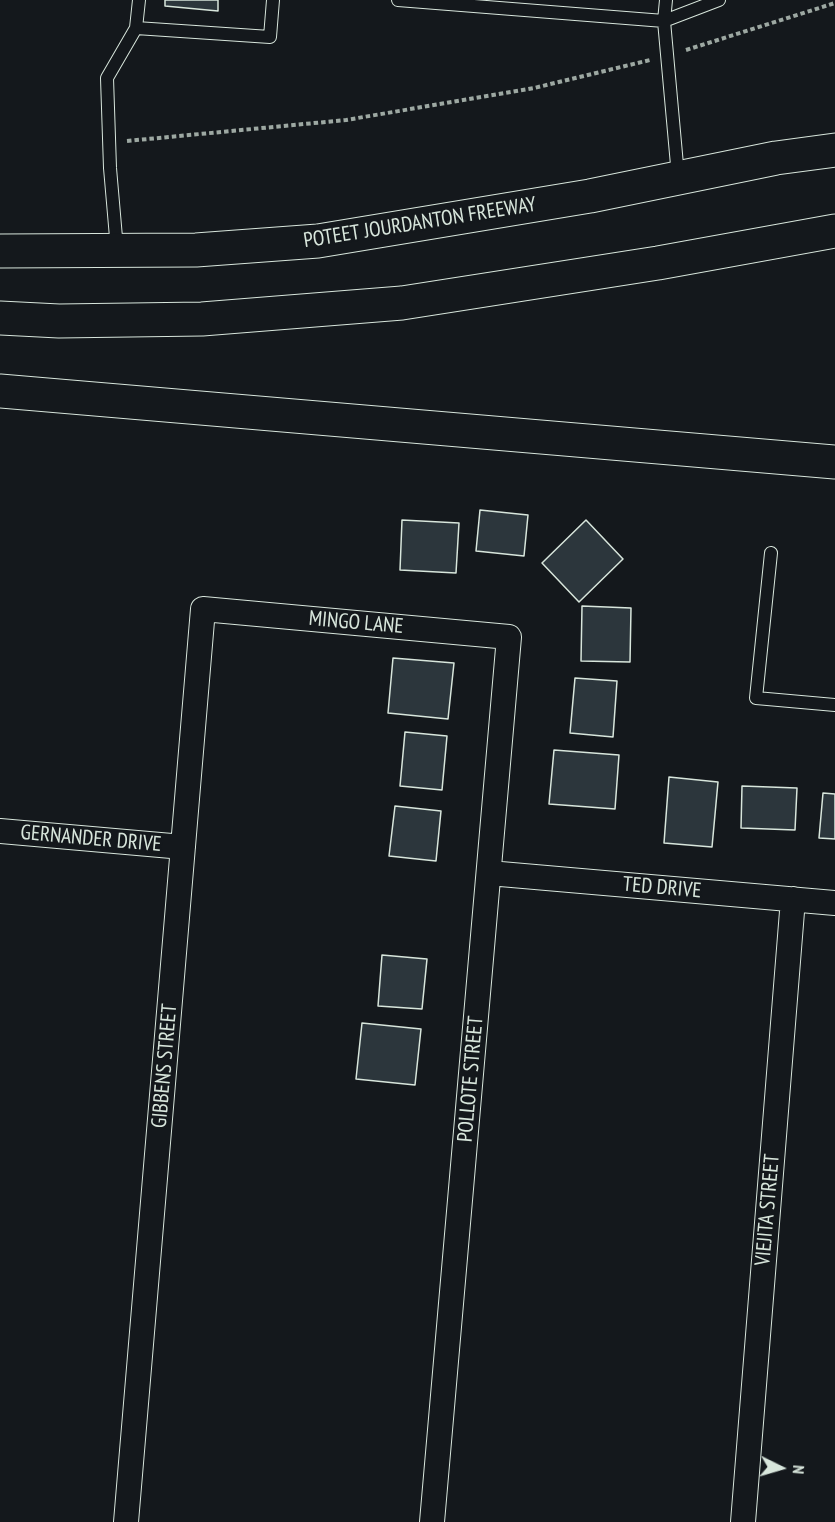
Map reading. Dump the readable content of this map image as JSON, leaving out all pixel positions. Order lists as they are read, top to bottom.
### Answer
{
  "streets": {
    "main road": ["POTEET JOURDANTON FREEWAY"],
    "street": [
      "MINGO LANE",
      "GERNANDER DRIVE",
      "TED DRIVE",
      "GIBBENS STREET",
      "POLLOTE STREET",
      "VIEJITA STREET"
    ]
  },
  "crossings": [
    ["MINGO LANE", "GIBBENS STREET"],
    ["MINGO LANE", "POLLOTE STREET"],
    ["GERNANDER DRIVE", "GIBBENS STREET"],
    ["TED DRIVE", "POLLOTE STREET"],
    ["TED DRIVE", "VIEJITA STREET"]
  ],
  "north": "right"
}
